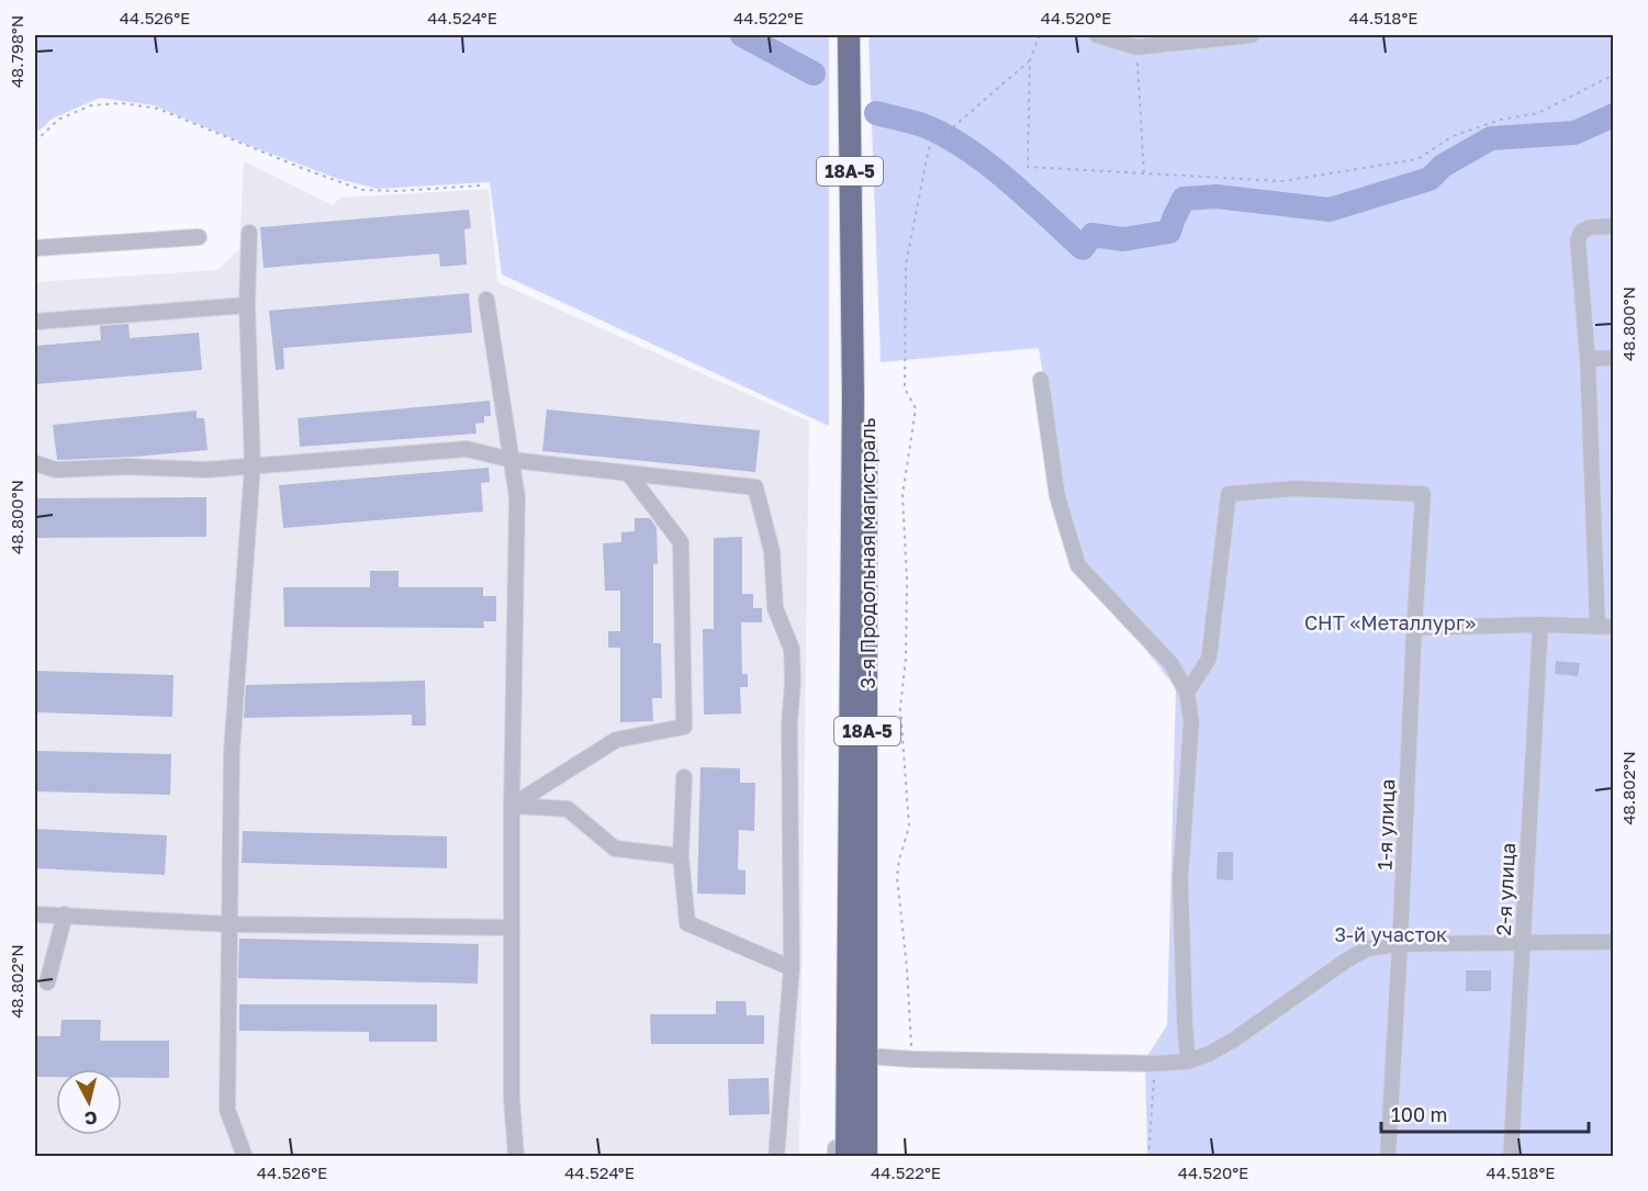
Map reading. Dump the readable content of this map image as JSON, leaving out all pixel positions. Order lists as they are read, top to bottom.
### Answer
{
  "streets": {
    "highway": ["18А-5", "3-я Продольная магистраль"],
    "street": ["1-я улица", "2-я улица"]
  },
  "crossings": [
    ["18А-5", "3-я Продольная магистраль"]
  ],
  "parks": ["СНТ «Металлург»", "3-й участок"],
  "scale_bar": "100 m",
  "north": "bottom",
  "coordinates": [
    "44.526°E",
    "44.524°E",
    "44.522°E",
    "44.520°E",
    "44.518°E",
    "48.798°N",
    "48.800°N",
    "48.802°N"
  ]
}
